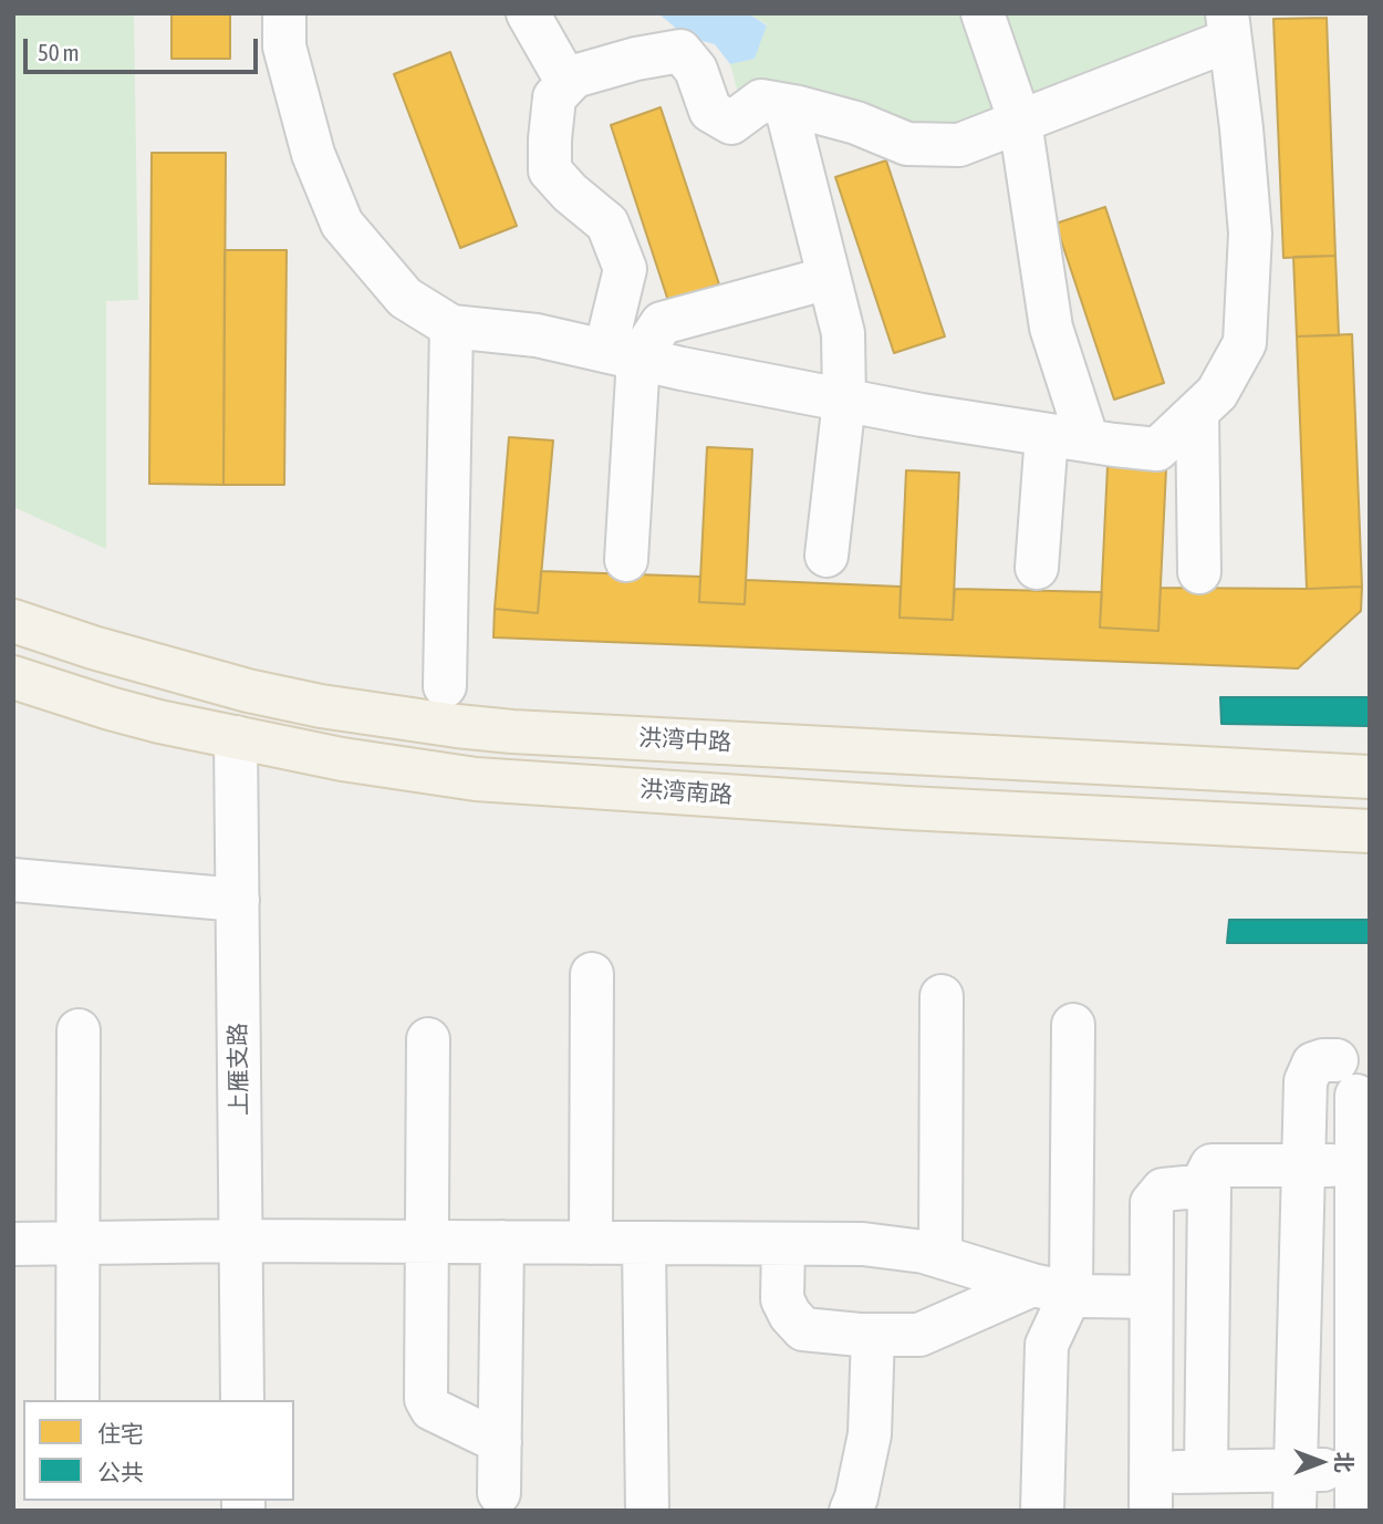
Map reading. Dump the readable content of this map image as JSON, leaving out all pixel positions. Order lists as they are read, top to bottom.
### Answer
{
  "streets": {
    "main road": ["洪湾中路", "洪湾南路"],
    "street": ["上雁支路"]
  },
  "crossings": [
    ["洪湾南路", "上雁支路"]
  ],
  "legend": ["住宅", "公共"],
  "scale_bar": "50 m",
  "north": "right"
}
